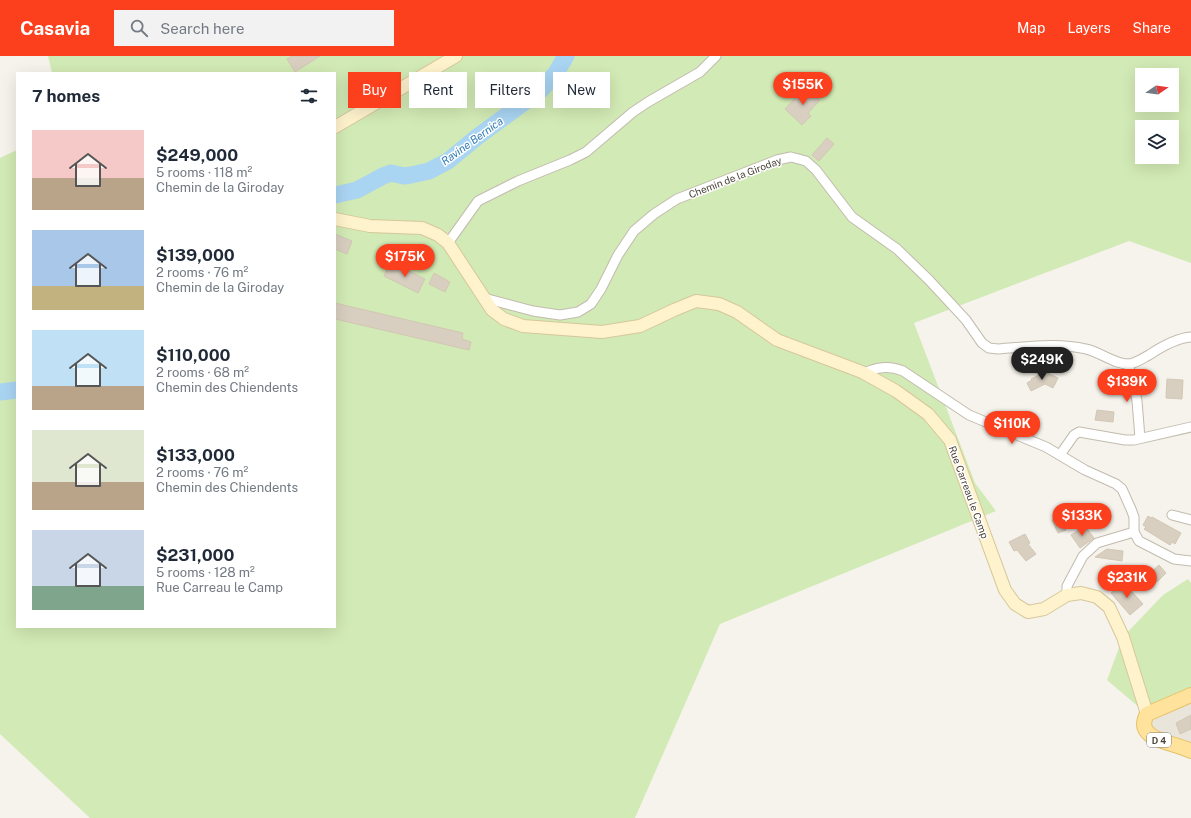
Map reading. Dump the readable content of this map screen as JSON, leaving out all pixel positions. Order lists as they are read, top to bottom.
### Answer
{
  "streets": {
    "main road": ["Rue Carreau le Camp", "D 4"],
    "street": ["Chemin de la Giroday"]
  },
  "crossings": [
    ["Chemin de la Giroday", "Rue Carreau le Camp"],
    ["Rue Carreau le Camp", "D 4"]
  ],
  "water": ["Ravine Bernica"],
  "north": "right",
  "page": {
    "header": "Casavia",
    "search": "Search here",
    "nav": ["Map", "Layers", "Share"],
    "price": [
      "$155K",
      "$175K",
      "$249K",
      "$139K",
      "$110K",
      "$133K",
      "$231K"
    ],
    "chip": [
      "Buy",
      "Rent",
      "Filters",
      "New"
    ],
    "heading": "7 homes",
    "list": [
      {
        "name": "$249,000",
        "note": "5 rooms · 118 m² · Chemin de la Giroday"
      },
      {
        "name": "$139,000",
        "note": "2 rooms · 76 m² · Chemin de la Giroday"
      },
      {
        "name": "$110,000",
        "note": "2 rooms · 68 m² · Chemin des Chiendents"
      },
      {
        "name": "$133,000",
        "note": "2 rooms · 76 m² · Chemin des Chiendents"
      },
      {
        "name": "$231,000",
        "note": "5 rooms · 128 m² · Rue Carreau le Camp"
      }
    ]
  }
}
